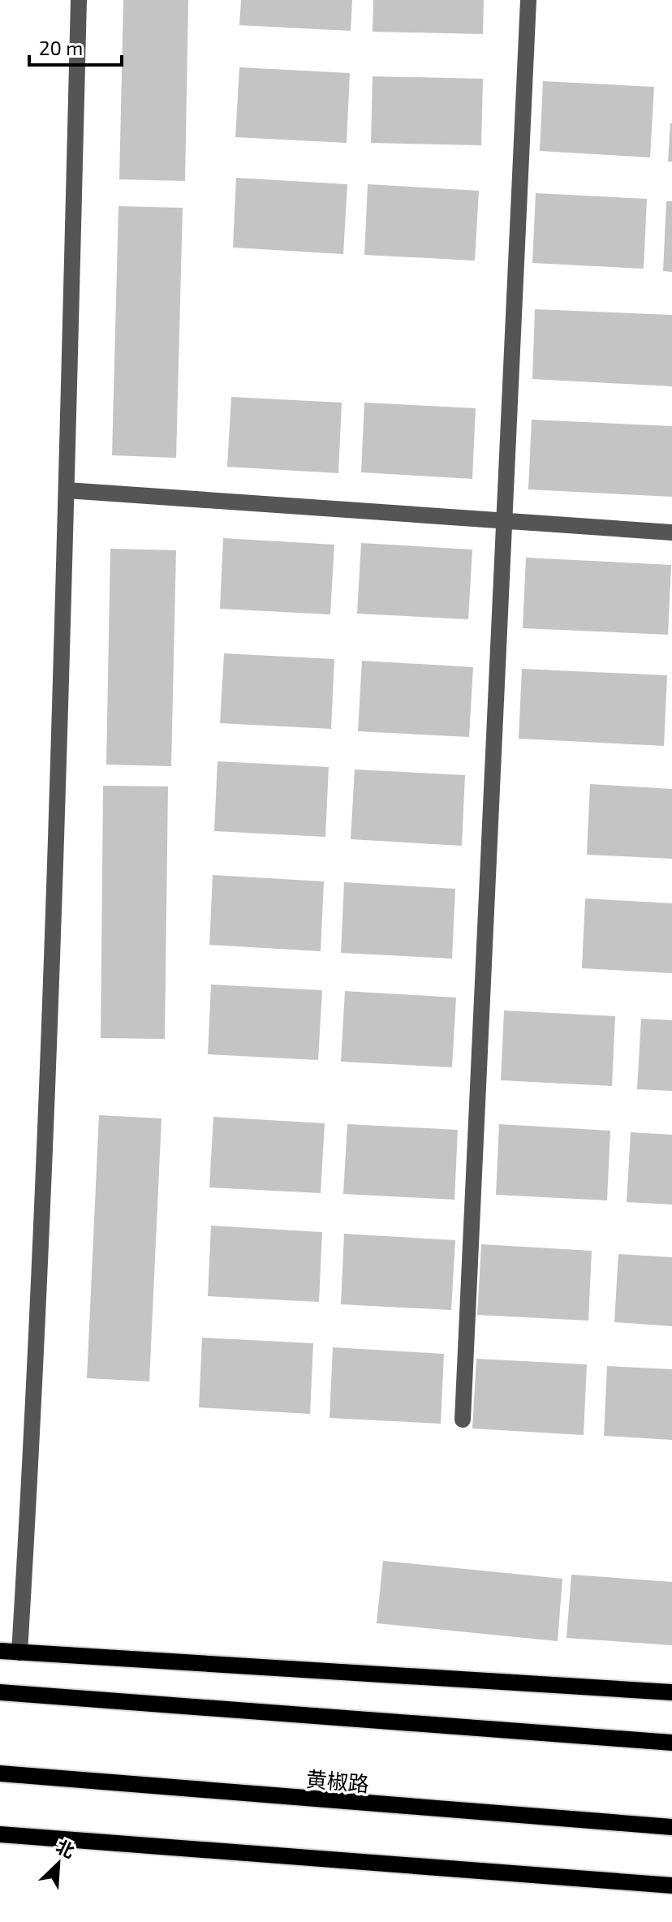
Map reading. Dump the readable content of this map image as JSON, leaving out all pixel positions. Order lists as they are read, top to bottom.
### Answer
{
  "streets": {
    "main road": ["黄椒路"]
  },
  "scale_bar": "20 m",
  "north": "top right"
}
